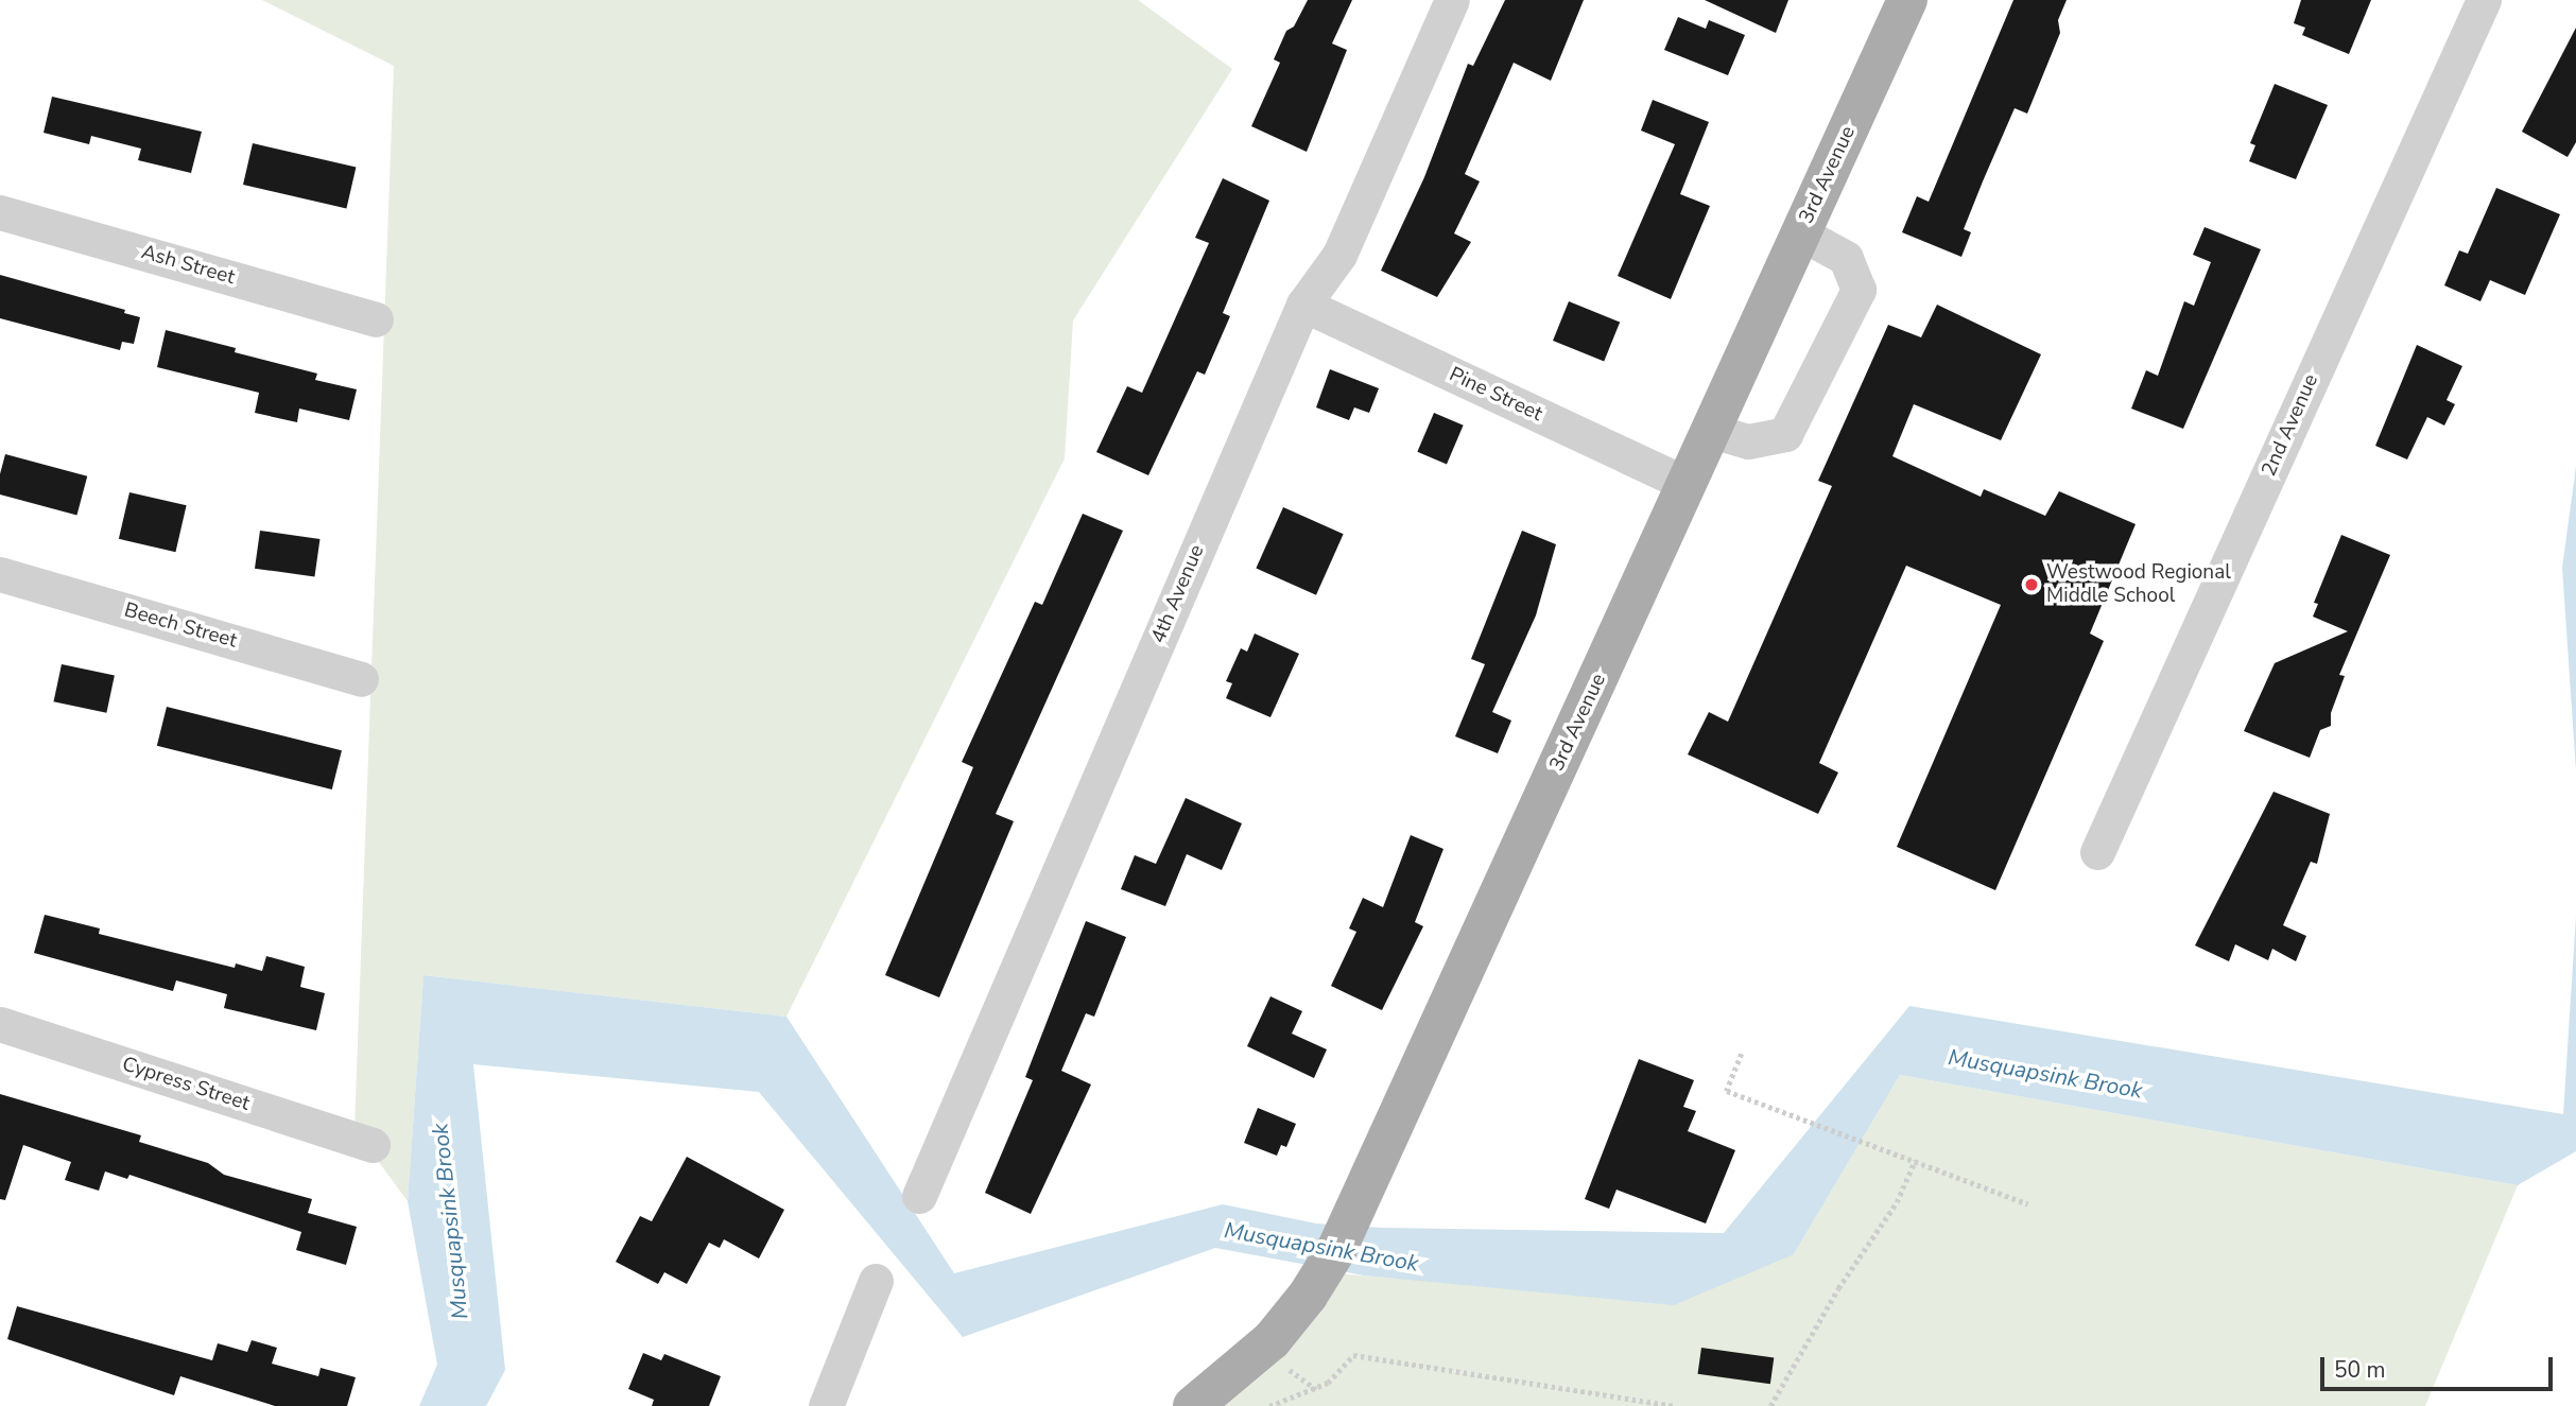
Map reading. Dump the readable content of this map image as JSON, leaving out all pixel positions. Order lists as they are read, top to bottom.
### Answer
{
  "streets": {
    "main road": ["3rd Avenue"],
    "street": [
      "Ash Street",
      "Pine Street",
      "2nd Avenue",
      "4th Avenue",
      "Beech Street",
      "Cypress Street"
    ]
  },
  "crossings": [
    ["3rd Avenue", "Pine Street"],
    ["Pine Street", "4th Avenue"]
  ],
  "water": ["Musquapsink Brook"],
  "places": ["Westwood Regional Middle School"],
  "scale_bar": "50 m"
}
